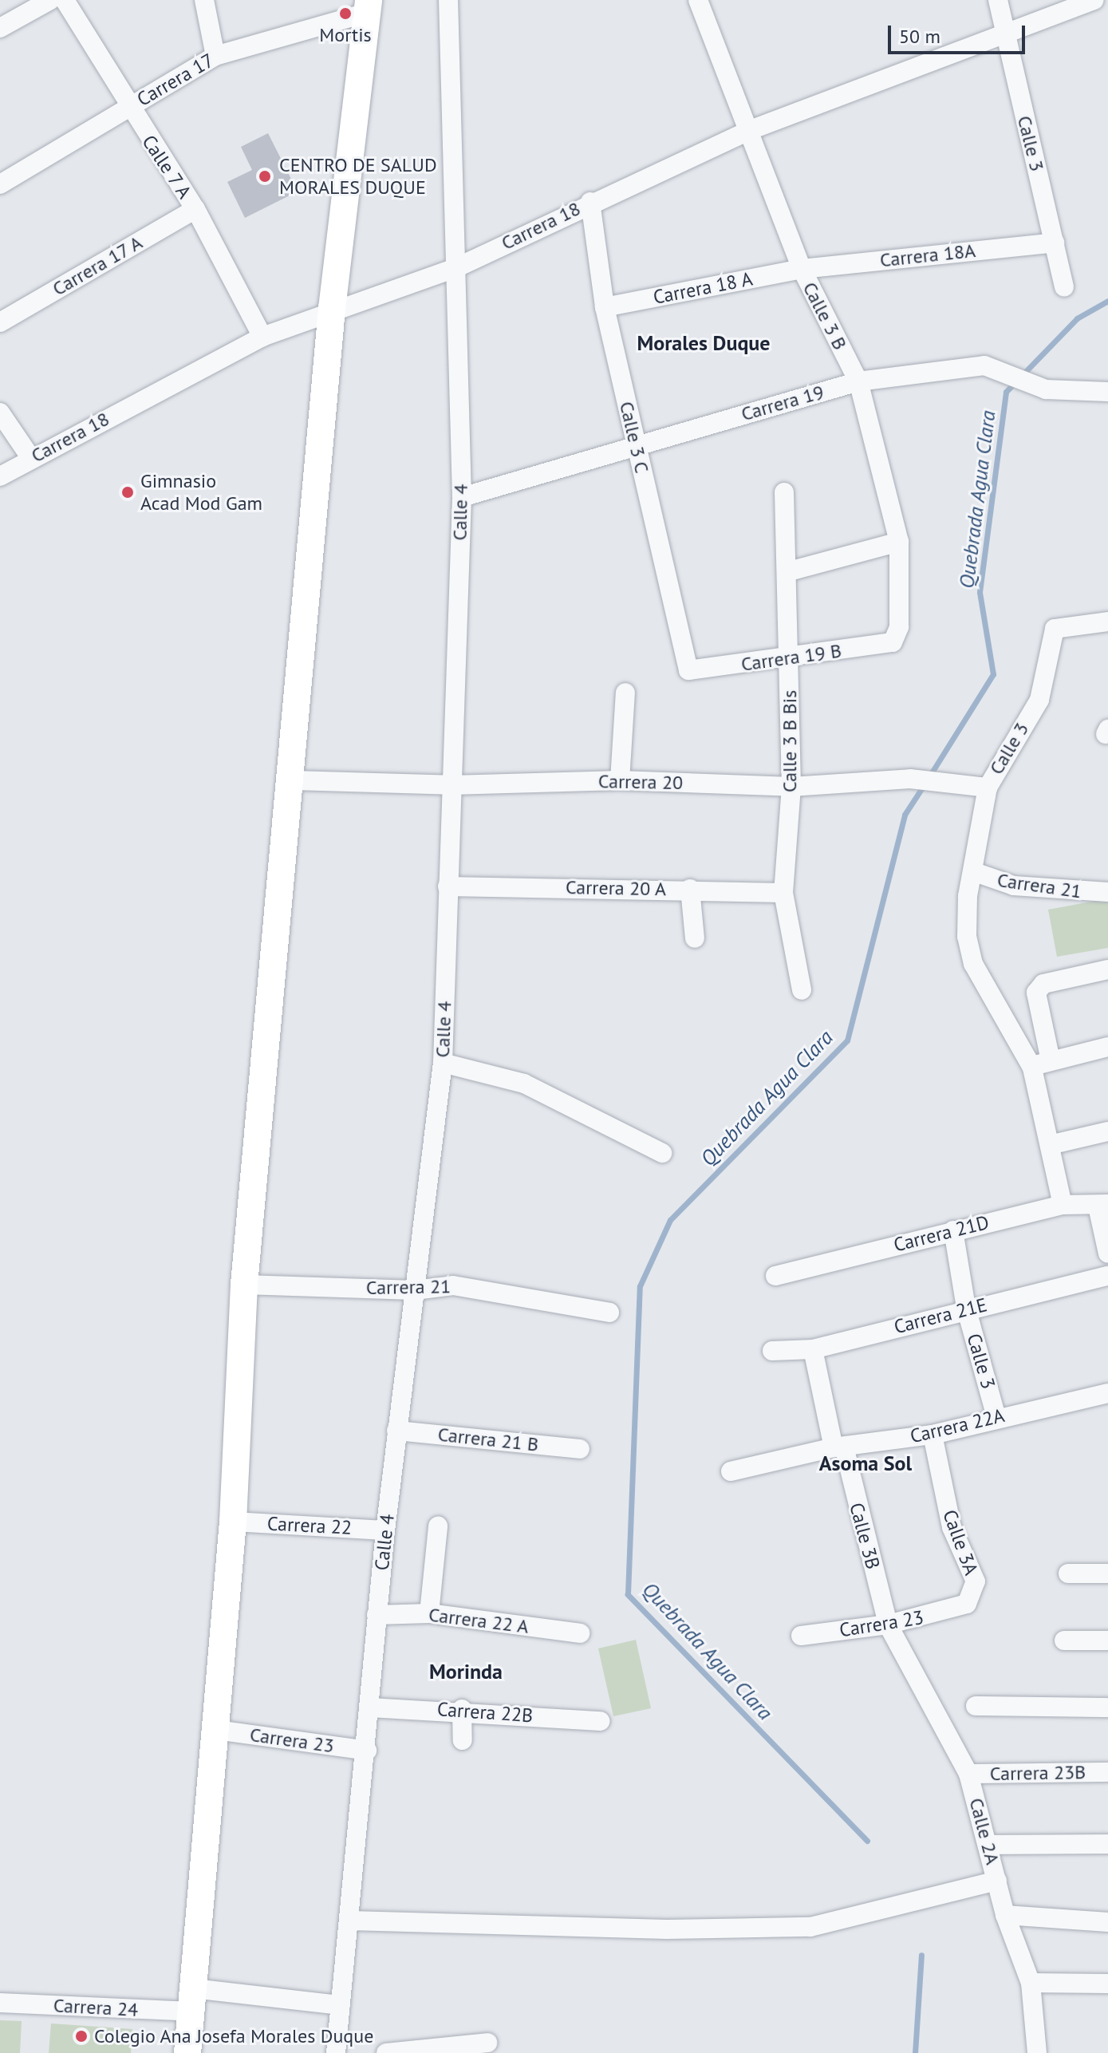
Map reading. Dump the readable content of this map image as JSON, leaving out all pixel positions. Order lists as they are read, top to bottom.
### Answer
{
  "streets": {
    "street": [
      "Carrera 17",
      "Calle 3",
      "Calle 7 A",
      "Carrera 18",
      "Carrera 18A",
      "Carrera 17 A",
      "Carrera 18 A",
      "Calle 3 B",
      "Carrera 19",
      "Calle 3 C",
      "Calle 4",
      "Carrera 19 B",
      "Calle 3 B Bis",
      "Carrera 20",
      "Carrera 21",
      "Carrera 20 A",
      "Carrera 21D",
      "Carrera 21E",
      "Carrera 22A",
      "Carrera 21 B",
      "Carrera 22",
      "Calle 3B",
      "Calle 3A",
      "Carrera 22 A",
      "Carrera 23",
      "Carrera 22B",
      "Carrera 23B",
      "Calle 2A",
      "Carrera 24"
    ]
  },
  "crossings": [
    ["Carrera 17", "Calle 7 A"],
    ["Calle 3", "Carrera 18"],
    ["Calle 3", "Carrera 18A"],
    ["Calle 3", "Carrera 20"],
    ["Calle 3", "Carrera 21"],
    ["Calle 3", "Carrera 21D"],
    ["Calle 3", "Carrera 21E"],
    ["Calle 3", "Carrera 22A"],
    ["Calle 7 A", "Carrera 18"],
    ["Calle 7 A", "Carrera 17 A"],
    ["Carrera 18", "Calle 3 B"],
    ["Carrera 18", "Calle 3 C"],
    ["Carrera 18", "Calle 4"],
    ["Carrera 18A", "Carrera 18 A"],
    ["Carrera 18A", "Calle 3 B"],
    ["Carrera 18 A", "Calle 3 B"],
    ["Carrera 18 A", "Calle 3 C"],
    ["Calle 3 B", "Carrera 19"],
    ["Calle 3 B", "Carrera 19 B"],
    ["Carrera 19", "Calle 3 C"],
    ["Carrera 19", "Calle 4"],
    ["Calle 3 C", "Carrera 19 B"],
    ["Calle 4", "Carrera 20"],
    ["Calle 4", "Carrera 21"],
    ["Calle 4", "Carrera 20 A"],
    ["Calle 4", "Carrera 21 B"],
    ["Calle 4", "Carrera 22"],
    ["Calle 4", "Carrera 22 A"],
    ["Calle 4", "Carrera 23"],
    ["Calle 4", "Carrera 22B"],
    ["Calle 4", "Carrera 24"],
    ["Carrera 19 B", "Calle 3 B Bis"],
    ["Calle 3 B Bis", "Carrera 20"],
    ["Calle 3 B Bis", "Carrera 20 A"],
    ["Carrera 21E", "Calle 3B"],
    ["Carrera 22A", "Calle 3B"],
    ["Carrera 22A", "Calle 3A"],
    ["Calle 3B", "Carrera 23"],
    ["Calle 3B", "Calle 2A"],
    ["Calle 3A", "Carrera 23"],
    ["Carrera 23", "Calle 2A"],
    ["Carrera 23B", "Calle 2A"]
  ],
  "districts": ["Morales Duque", "Asoma Sol", "Morinda"],
  "water": ["Quebrada Agua Clara"],
  "places": [
    "Mortis",
    "CENTRO DE SALUD MORALES DUQUE",
    "Gimnasio Acad Mod Gam",
    "Colegio Ana Josefa Morales Duque"
  ],
  "scale_bar": "50 m"
}
